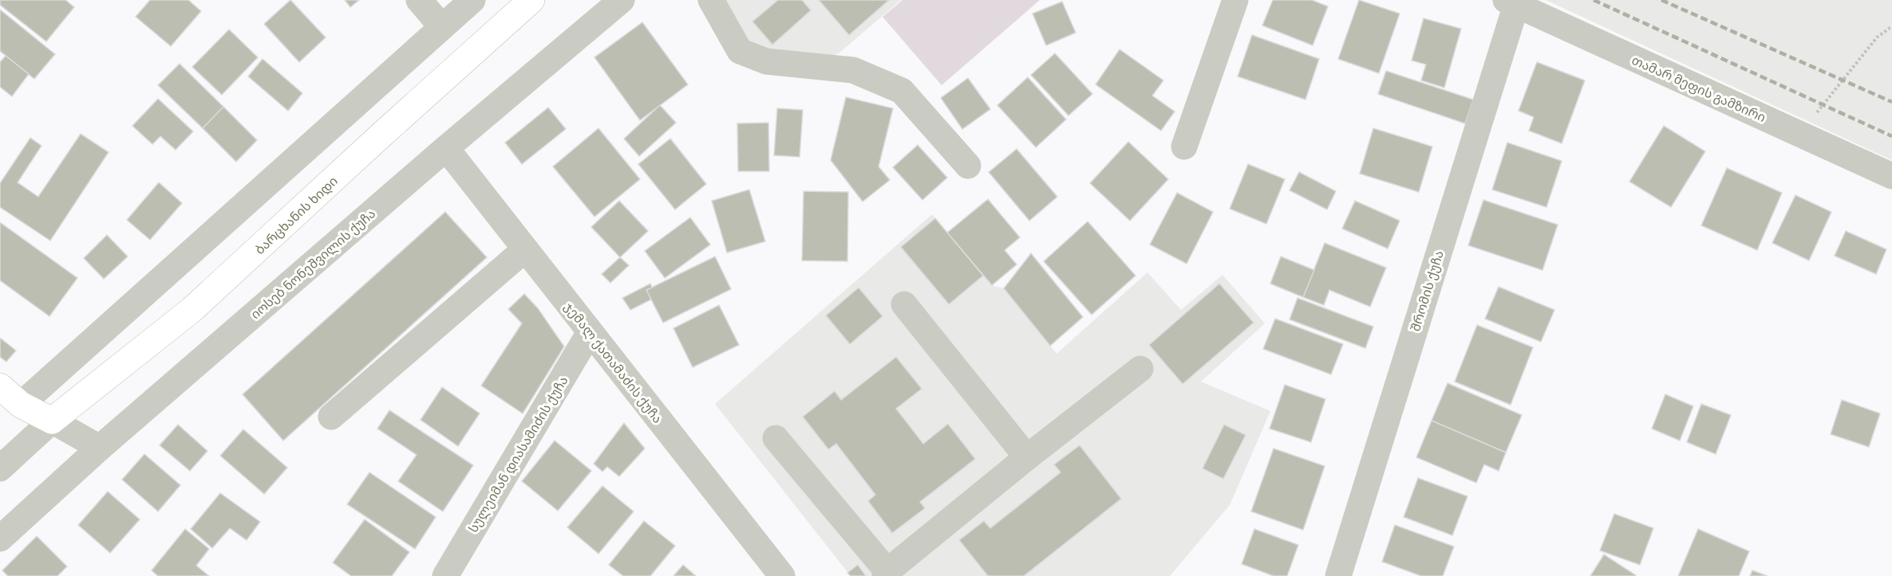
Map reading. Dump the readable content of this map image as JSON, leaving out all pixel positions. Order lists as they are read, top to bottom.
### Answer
{
  "streets": {
    "main road": ["ბარცხანის ხიდი"],
    "street": [
      "თამარ მეფის გამზირი",
      "იოსებ ნონეშვილის ქუჩა",
      "შრომის ქუჩა",
      "ჯემალ ქათამაძის ქუჩა",
      "სულეიმან დიასამიძის ქუჩა"
    ]
  },
  "crossings": [
    ["თამარ მეფის გამზირი", "შრომის ქუჩა"],
    ["იოსებ ნონეშვილის ქუჩა", "ჯემალ ქათამაძის ქუჩა"],
    ["ჯემალ ქათამაძის ქუჩა", "სულეიმან დიასამიძის ქუჩა"]
  ]
}
